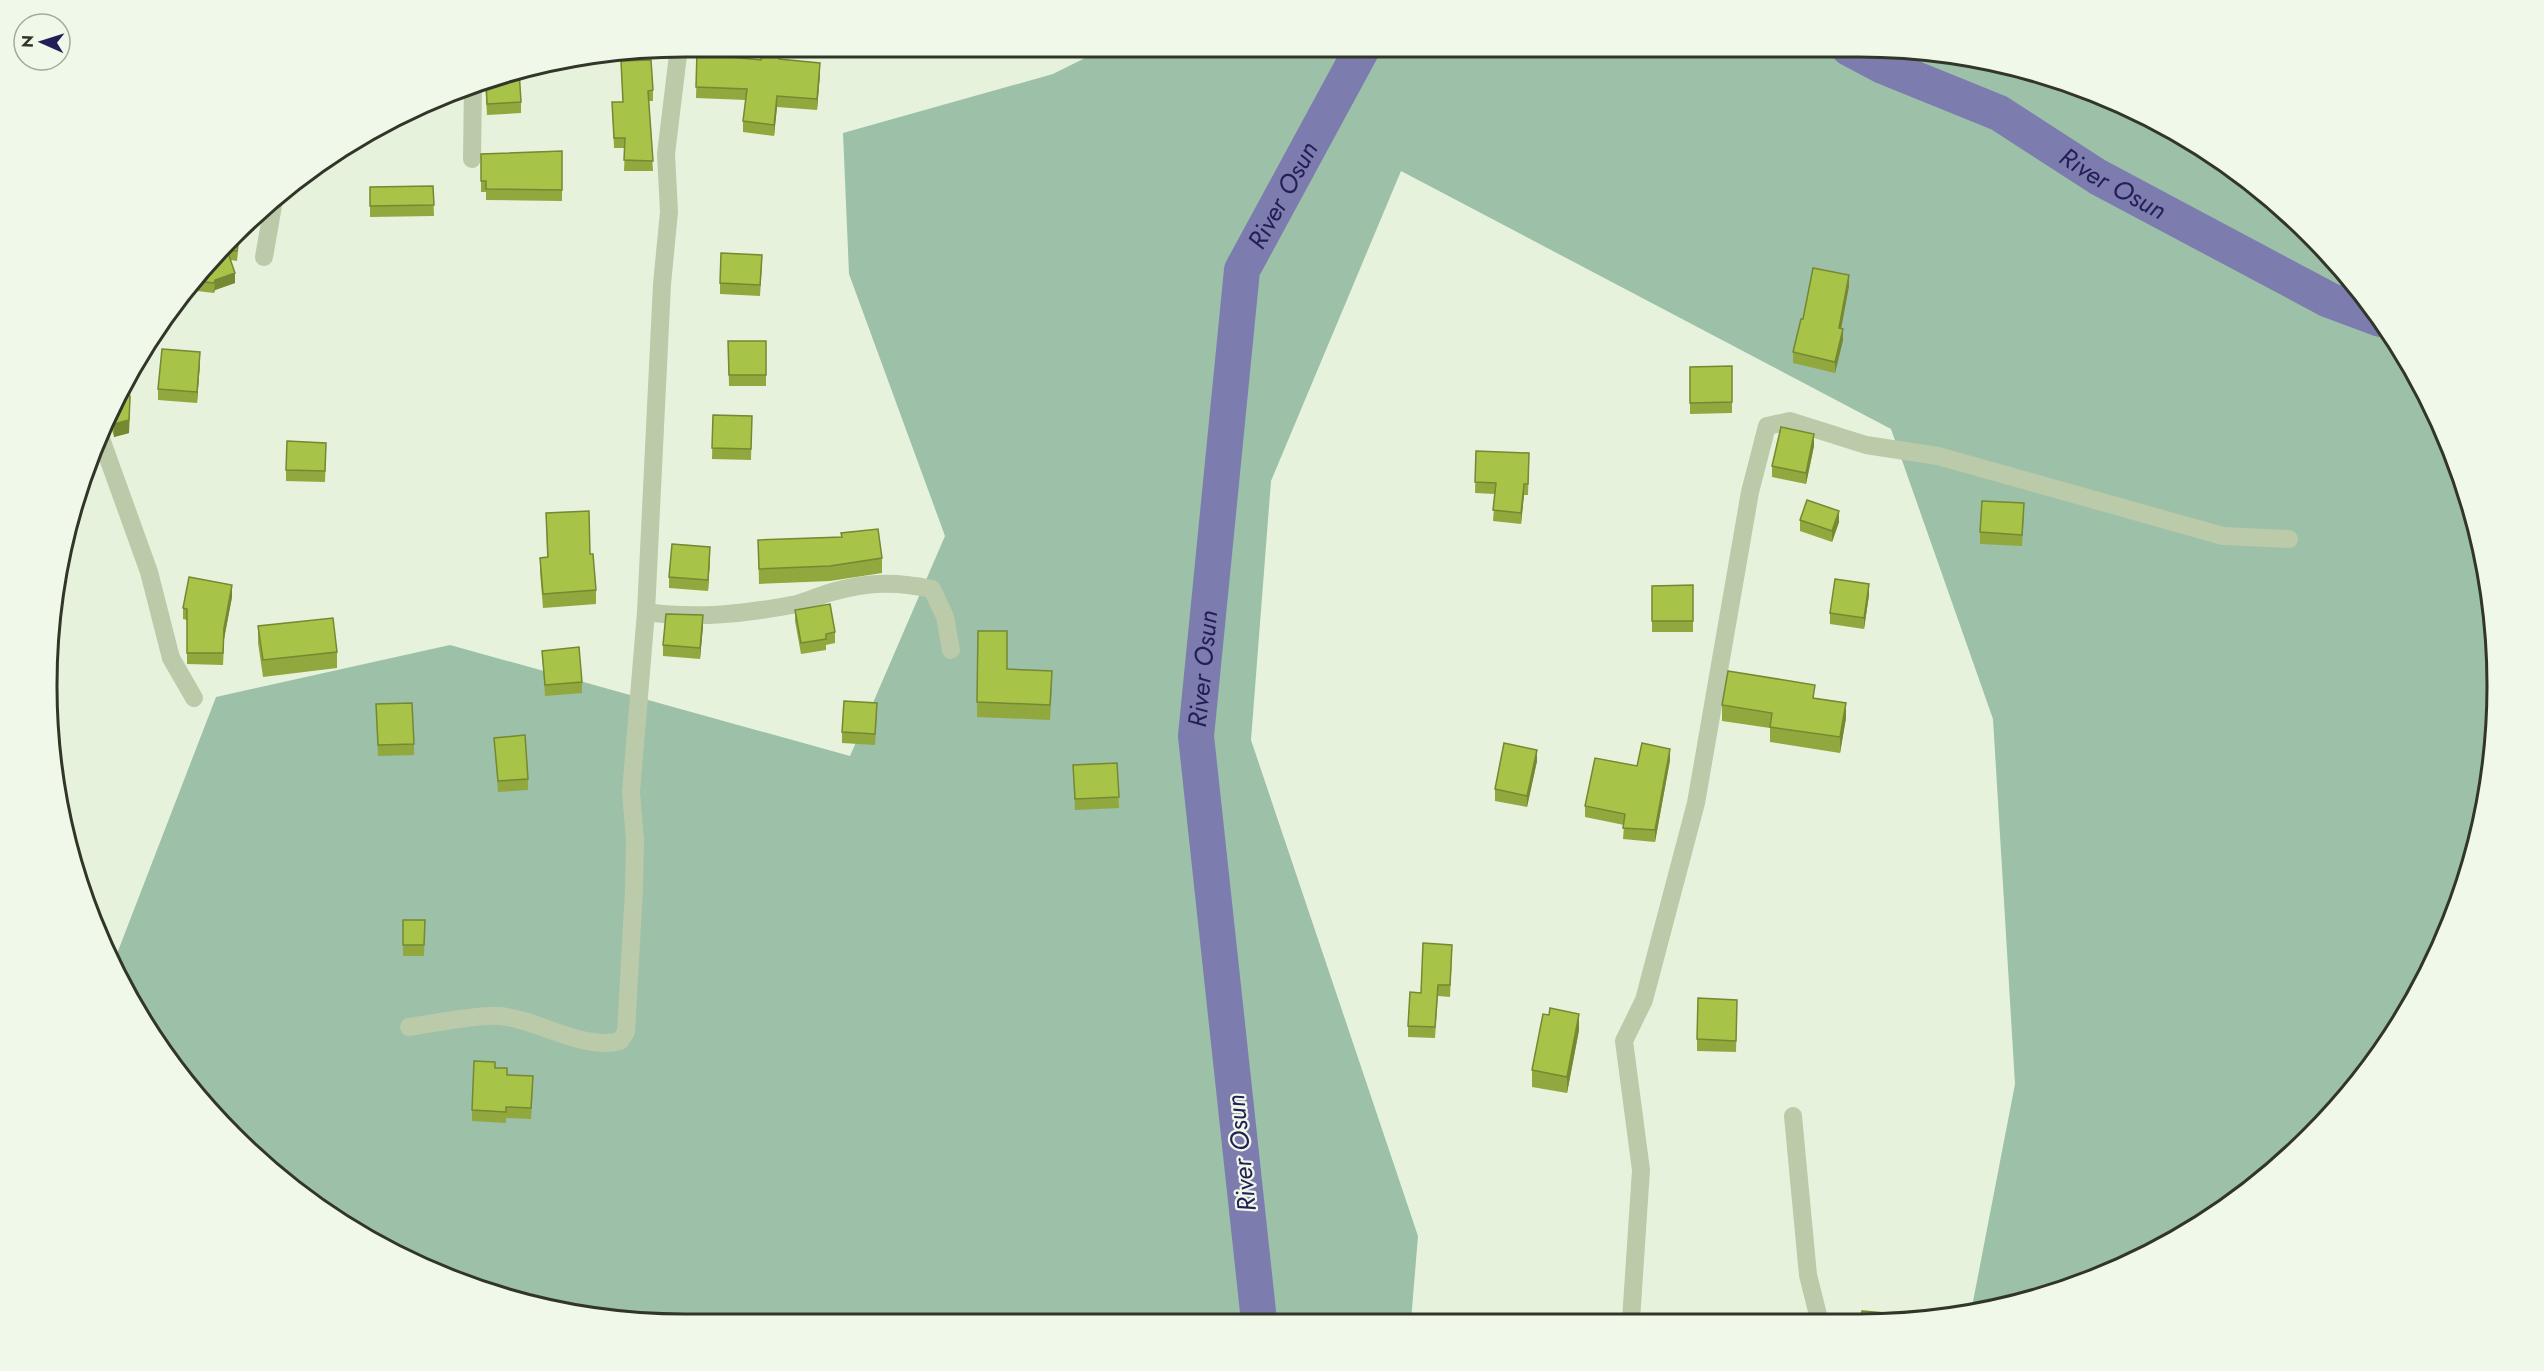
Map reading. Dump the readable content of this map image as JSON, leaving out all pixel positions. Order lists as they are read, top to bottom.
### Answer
{
  "water": ["River Osun"],
  "north": "left"
}
